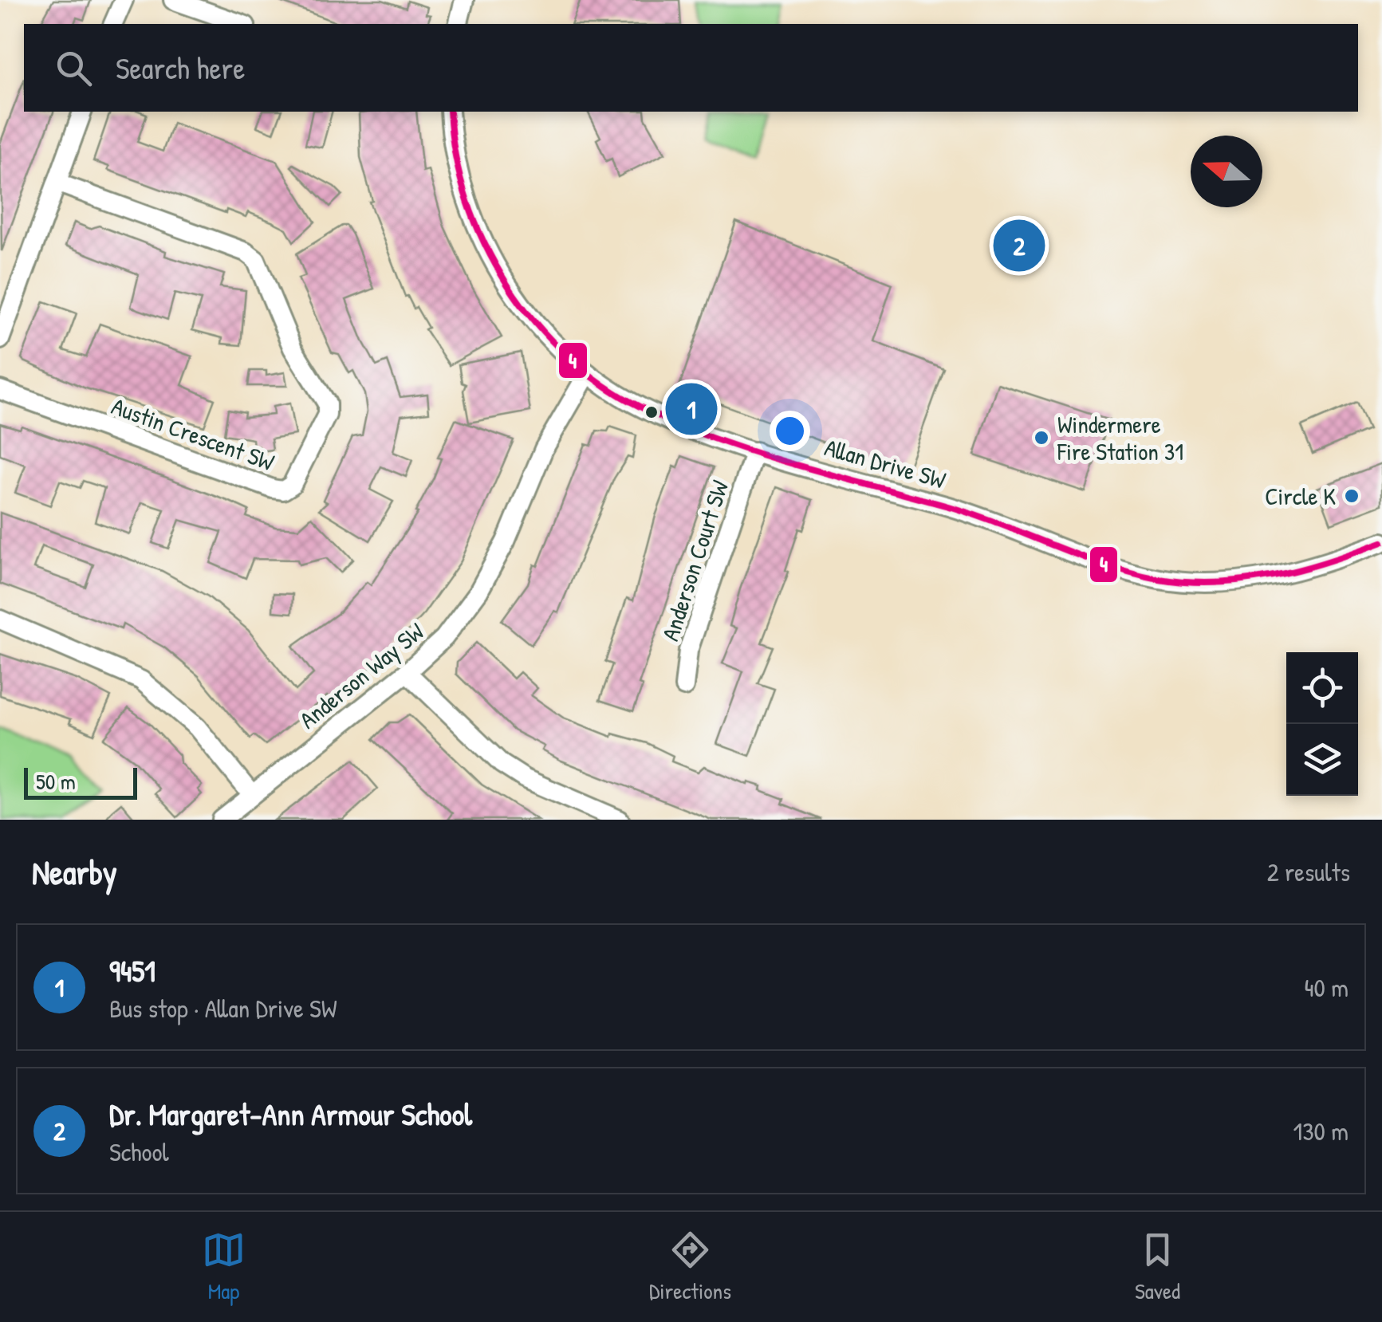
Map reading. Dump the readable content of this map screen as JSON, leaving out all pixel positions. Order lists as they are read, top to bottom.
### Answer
{
  "streets": {
    "street": [
      "Austin Crescent SW",
      "Allan Drive SW",
      "Anderson Court SW",
      "Anderson Way SW"
    ]
  },
  "crossings": [
    ["Allan Drive SW", "Anderson Court SW"],
    ["Allan Drive SW", "Anderson Way SW"]
  ],
  "places": ["Windermere Fire Station 31", "Circle K"],
  "lines": ["transit line 4"],
  "scale_bar": "50 m",
  "north": "left",
  "page": {
    "search": "Search here",
    "pins": ["2", "1"],
    "scale": "50 m",
    "heading": ["Nearby", "2 results"],
    "list": [
      {
        "mark": "1",
        "name": "9451",
        "note": "Bus stop · Allan Drive SW",
        "value": "40 m"
      },
      {
        "mark": "2",
        "name": "Dr. Margaret-Ann Armour School",
        "note": "School",
        "value": "130 m"
      }
    ],
    "nav": ["Map", "Directions", "Saved"]
  }
}
